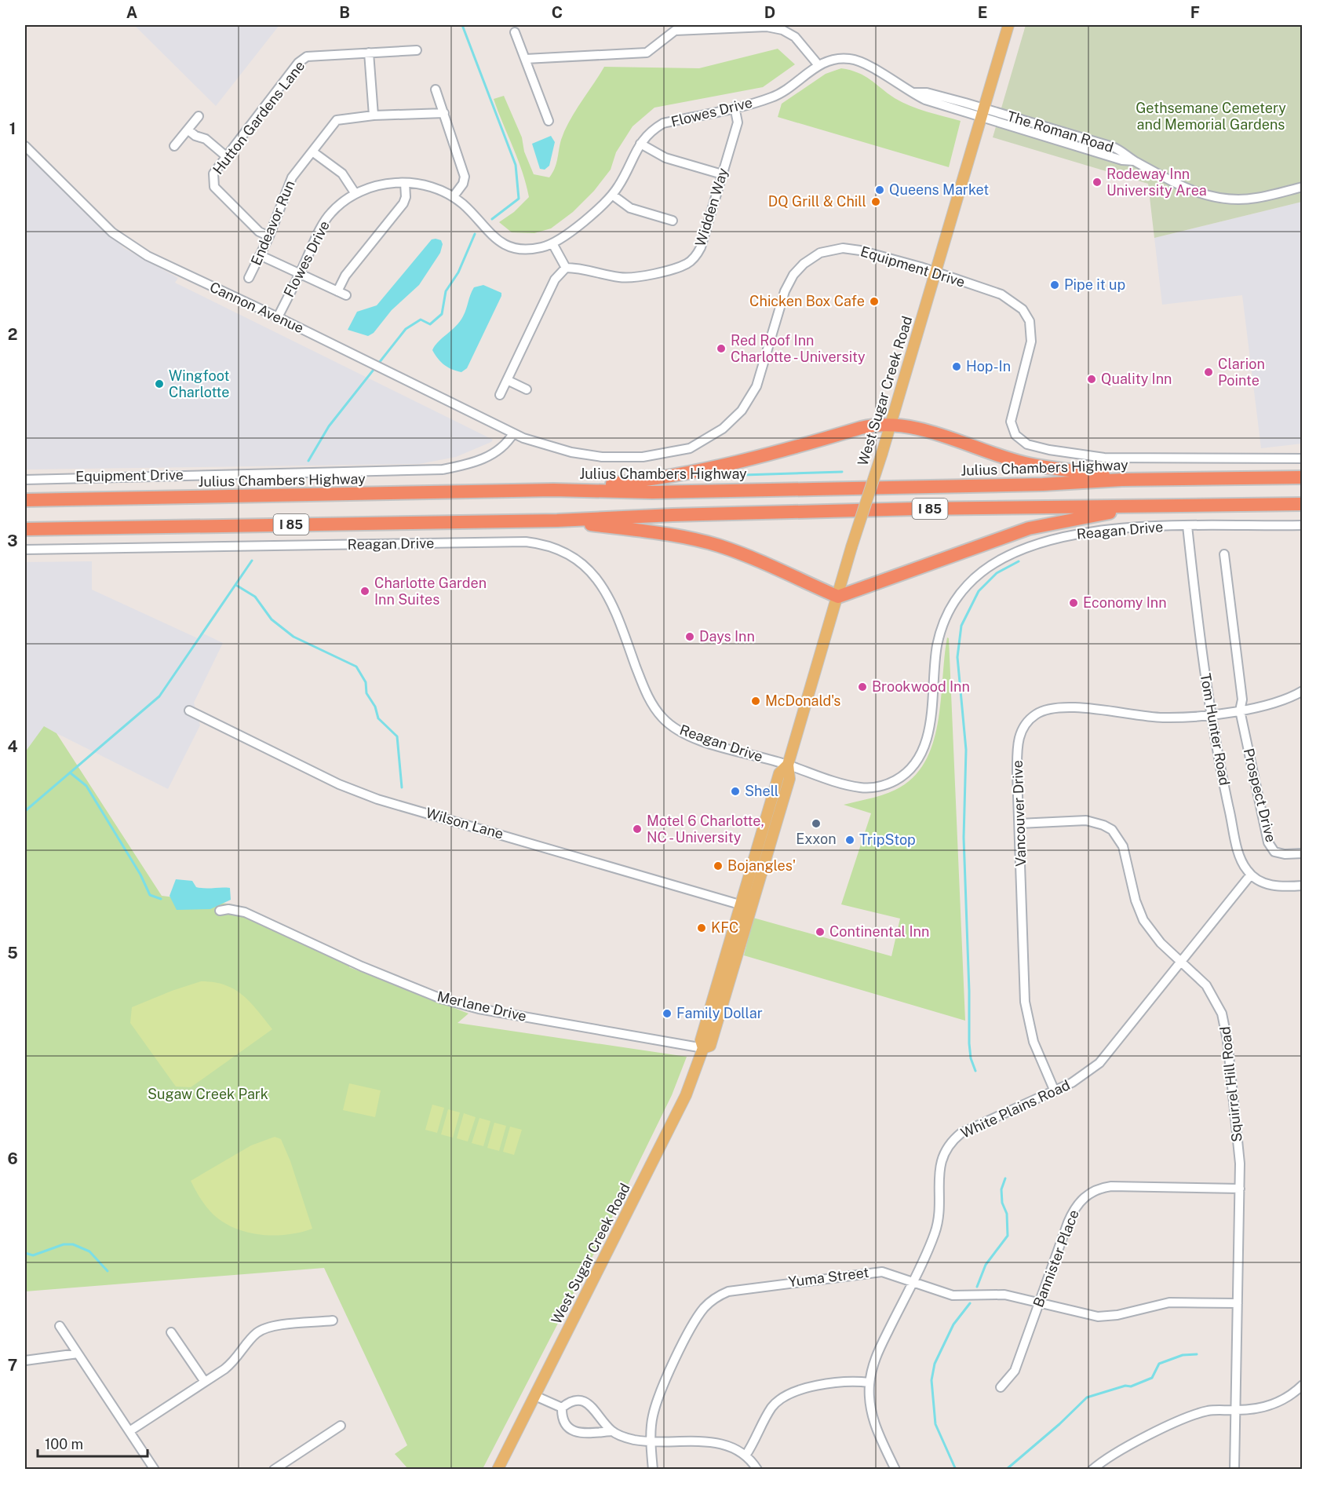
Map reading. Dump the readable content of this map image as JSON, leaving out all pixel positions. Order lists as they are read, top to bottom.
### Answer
{
  "streets": {
    "highway": ["Julius Chambers Highway", "I 85"],
    "main road": ["West Sugar Creek Road"],
    "street": [
      "Flowes Drive",
      "Hutton Gardens Lane",
      "The Roman Road",
      "Widden Way",
      "Endeavor Run",
      "Equipment Drive",
      "Cannon Avenue",
      "Reagan Drive",
      "Tom Hunter Road",
      "Prospect Drive",
      "Vancouver Drive",
      "Wilson Lane",
      "Merlane Drive",
      "Squirrel Hill Road",
      "White Plains Road",
      "Bannister Place",
      "Yuma Street"
    ]
  },
  "crossings": [
    ["Flowes Drive", "The Roman Road"],
    ["Flowes Drive", "Widden Way"],
    ["Flowes Drive", "Cannon Avenue"],
    ["Flowes Drive", "West Sugar Creek Road"],
    ["Hutton Gardens Lane", "Endeavor Run"],
    ["The Roman Road", "West Sugar Creek Road"],
    ["Equipment Drive", "Cannon Avenue"],
    ["Equipment Drive", "West Sugar Creek Road"],
    ["West Sugar Creek Road", "Reagan Drive"],
    ["West Sugar Creek Road", "Wilson Lane"],
    ["West Sugar Creek Road", "Merlane Drive"],
    ["Reagan Drive", "Tom Hunter Road"],
    ["Tom Hunter Road", "Vancouver Drive"],
    ["Tom Hunter Road", "White Plains Road"],
    ["Vancouver Drive", "Squirrel Hill Road"],
    ["Vancouver Drive", "White Plains Road"],
    ["Squirrel Hill Road", "White Plains Road"],
    ["Squirrel Hill Road", "Bannister Place"],
    ["Squirrel Hill Road", "Yuma Street"],
    ["White Plains Road", "Yuma Street"],
    ["Bannister Place", "Yuma Street"]
  ],
  "parks": ["Gethsemane Cemetery and Memorial Gardens", "Sugaw Creek Park"],
  "places": [
    "Rodeway Inn University Area",
    "Queens Market",
    "DQ Grill & Chill",
    "Pipe it up",
    "Chicken Box Cafe",
    "Red Roof Inn Charlotte - University",
    "Hop-In",
    "Clarion Pointe",
    "Quality Inn",
    "Wingfoot Charlotte",
    "Charlotte Garden Inn Suites",
    "Economy Inn",
    "Days Inn",
    "Brookwood Inn",
    "McDonald's",
    "Shell",
    "Exxon",
    "Motel 6 Charlotte, NC - University",
    "TripStop",
    "Bojangles'",
    "KFC",
    "Continental Inn",
    "Family Dollar"
  ],
  "scale_bar": "100 m",
  "grid": {
    "columns": [
      "A",
      "B",
      "C",
      "D",
      "E",
      "F"
    ],
    "rows": [
      "1",
      "2",
      "3",
      "4",
      "5",
      "6",
      "7"
    ]
  }
}
